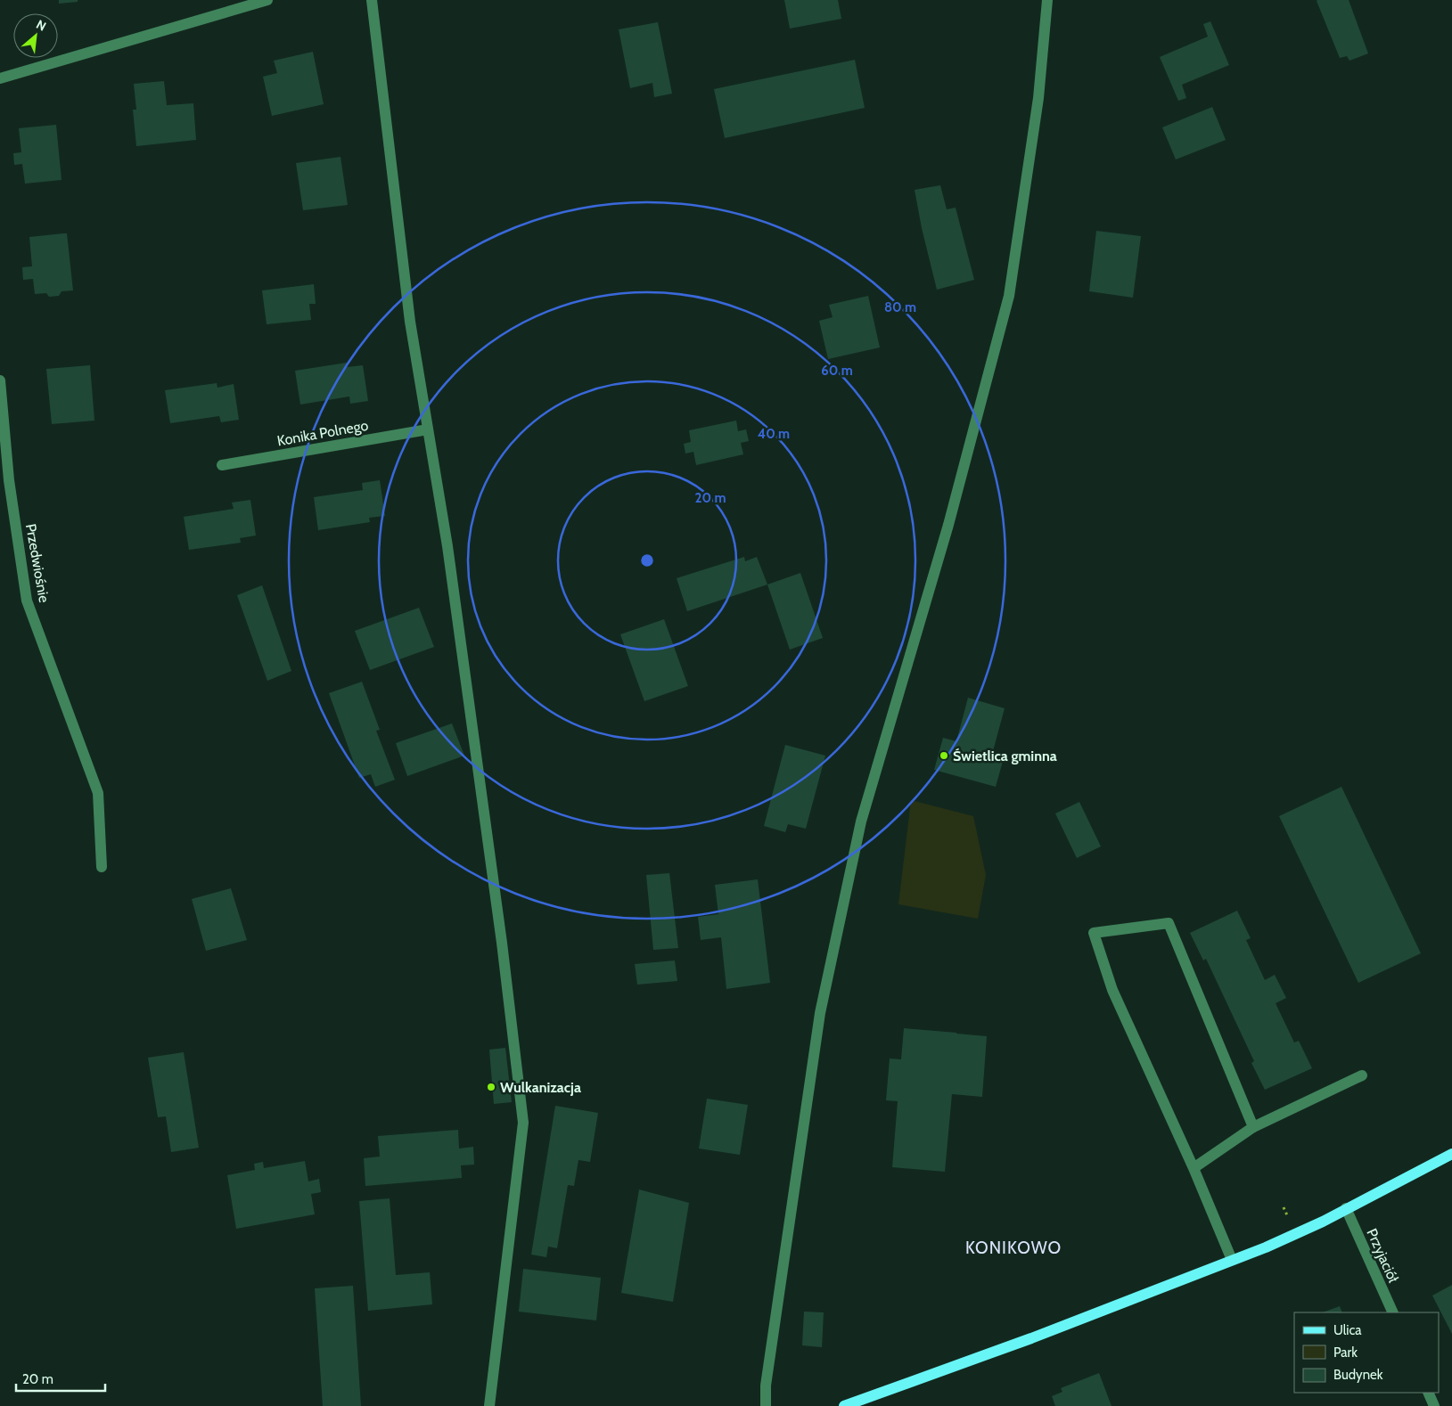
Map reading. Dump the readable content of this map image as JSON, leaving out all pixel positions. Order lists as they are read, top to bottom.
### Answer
{
  "streets": {
    "street": ["Konika Polnego", "Przedwiośnie", "Przyjaciół"]
  },
  "districts": ["KONIKOWO"],
  "places": ["Świetlica gminna", "Wulkanizacja"],
  "legend": ["Ulica", "Park", "Budynek"],
  "scale_bar": "20 m",
  "north": "top right",
  "rings": [
    "80 m",
    "60 m",
    "40 m",
    "20 m"
  ]
}
